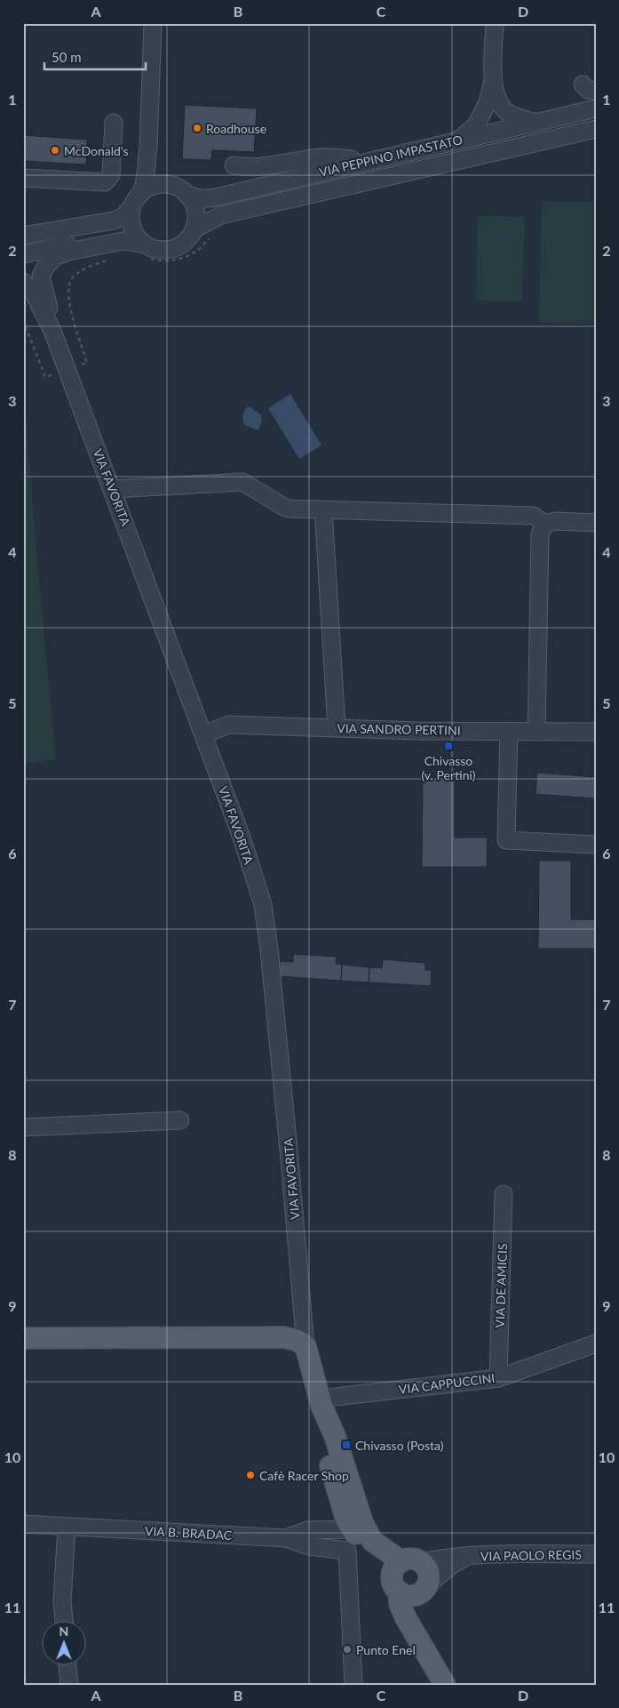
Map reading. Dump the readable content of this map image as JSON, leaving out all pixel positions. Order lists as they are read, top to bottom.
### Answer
{
  "streets": {
    "street": [
      "VIA PEPPINO IMPASTATO",
      "VIA FAVORITA",
      "VIA SANDRO PERTINI",
      "VIA DE AMICIS",
      "VIA CAPPUCCINI",
      "VIA B. BRADAC",
      "VIA PAOLO REGIS"
    ]
  },
  "crossings": [
    ["VIA PEPPINO IMPASTATO", "VIA FAVORITA"],
    ["VIA FAVORITA", "VIA SANDRO PERTINI"],
    ["VIA DE AMICIS", "VIA CAPPUCCINI"]
  ],
  "places": {
    "other": [
      "Roadhouse",
      "McDonald's",
      "Cafè Racer Shop",
      "Punto Enel"
    ],
    "transit": ["Chivasso (v. Pertini)", "Chivasso (Posta)"]
  },
  "scale_bar": "50 m",
  "north": "top",
  "grid": {
    "columns": [
      "A",
      "B",
      "C",
      "D"
    ],
    "rows": [
      "1",
      "2",
      "3",
      "4",
      "5",
      "6",
      "7",
      "8",
      "9",
      "10",
      "11"
    ]
  }
}
